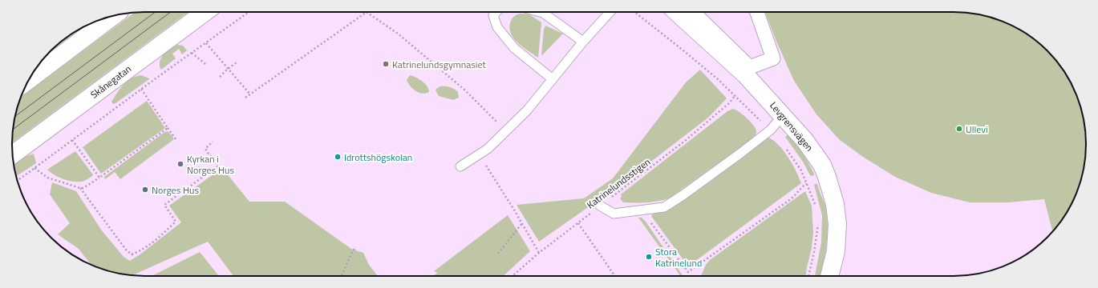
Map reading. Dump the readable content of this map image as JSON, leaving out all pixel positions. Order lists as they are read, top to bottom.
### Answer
{
  "streets": {
    "main road": ["Skånegatan", "Levgrensvägen"],
    "path": ["Katrinelundsstigen"]
  },
  "places": [
    "Katrinelundsgymnasiet",
    "Ullevi",
    "Idrottshögskolan",
    "Kyrkan i Norges Hus",
    "Norges Hus",
    "Stora Katrinelund"
  ]
}
